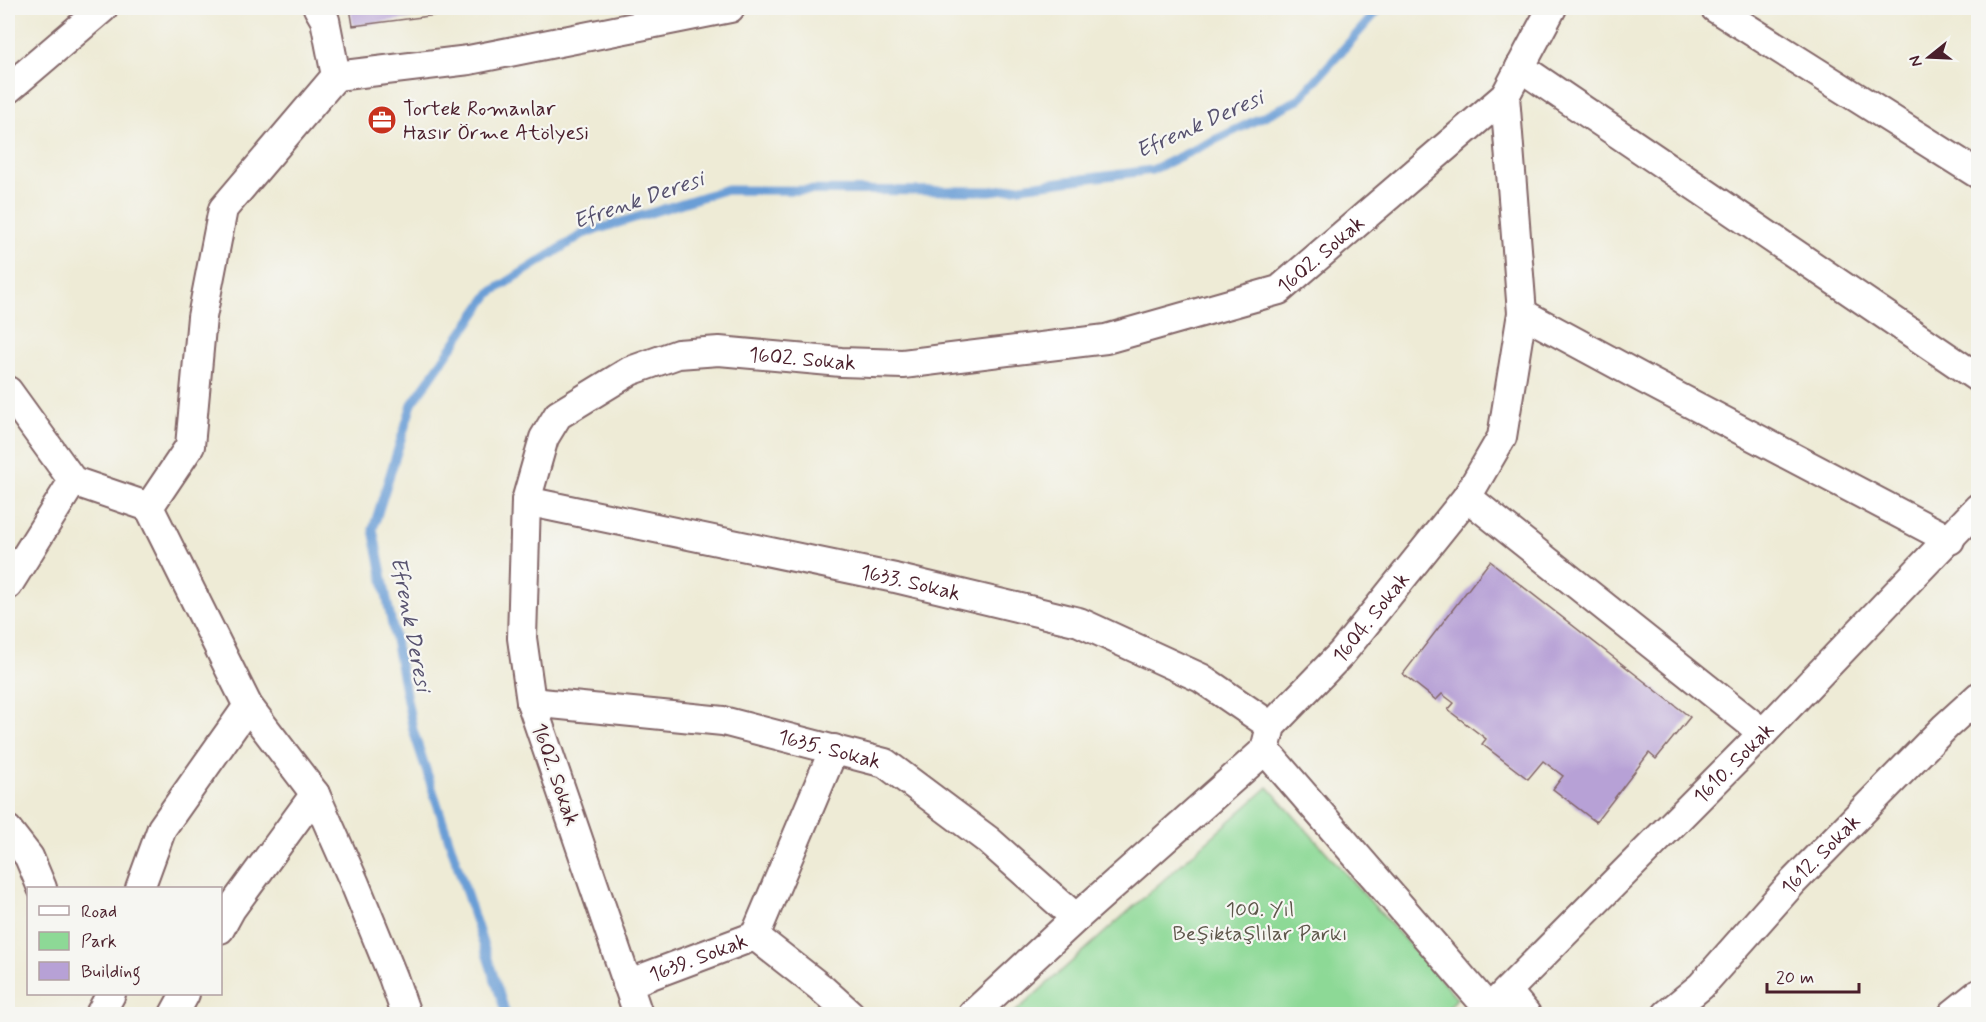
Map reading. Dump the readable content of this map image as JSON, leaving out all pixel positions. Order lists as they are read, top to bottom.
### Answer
{
  "streets": {
    "street": [
      "1602. Sokak",
      "1633. Sokak",
      "1604. Sokak",
      "1635. Sokak",
      "1610. Sokak",
      "1612. Sokak",
      "1639. Sokak"
    ]
  },
  "crossings": [
    ["1602. Sokak", "1633. Sokak"],
    ["1602. Sokak", "1604. Sokak"],
    ["1602. Sokak", "1635. Sokak"],
    ["1602. Sokak", "1639. Sokak"],
    ["1633. Sokak", "1604. Sokak"],
    ["1633. Sokak", "1610. Sokak"],
    ["1604. Sokak", "1635. Sokak"]
  ],
  "water": ["Efrenk Deresi"],
  "parks": ["100. Yıl Beşiktaşlılar Parkı"],
  "places": {
    "office": ["Tortek Romanlar Hasır Örme Atölyesi"]
  },
  "legend": ["Road", "Park", "Building"],
  "scale_bar": "20 m",
  "north": "left"
}
